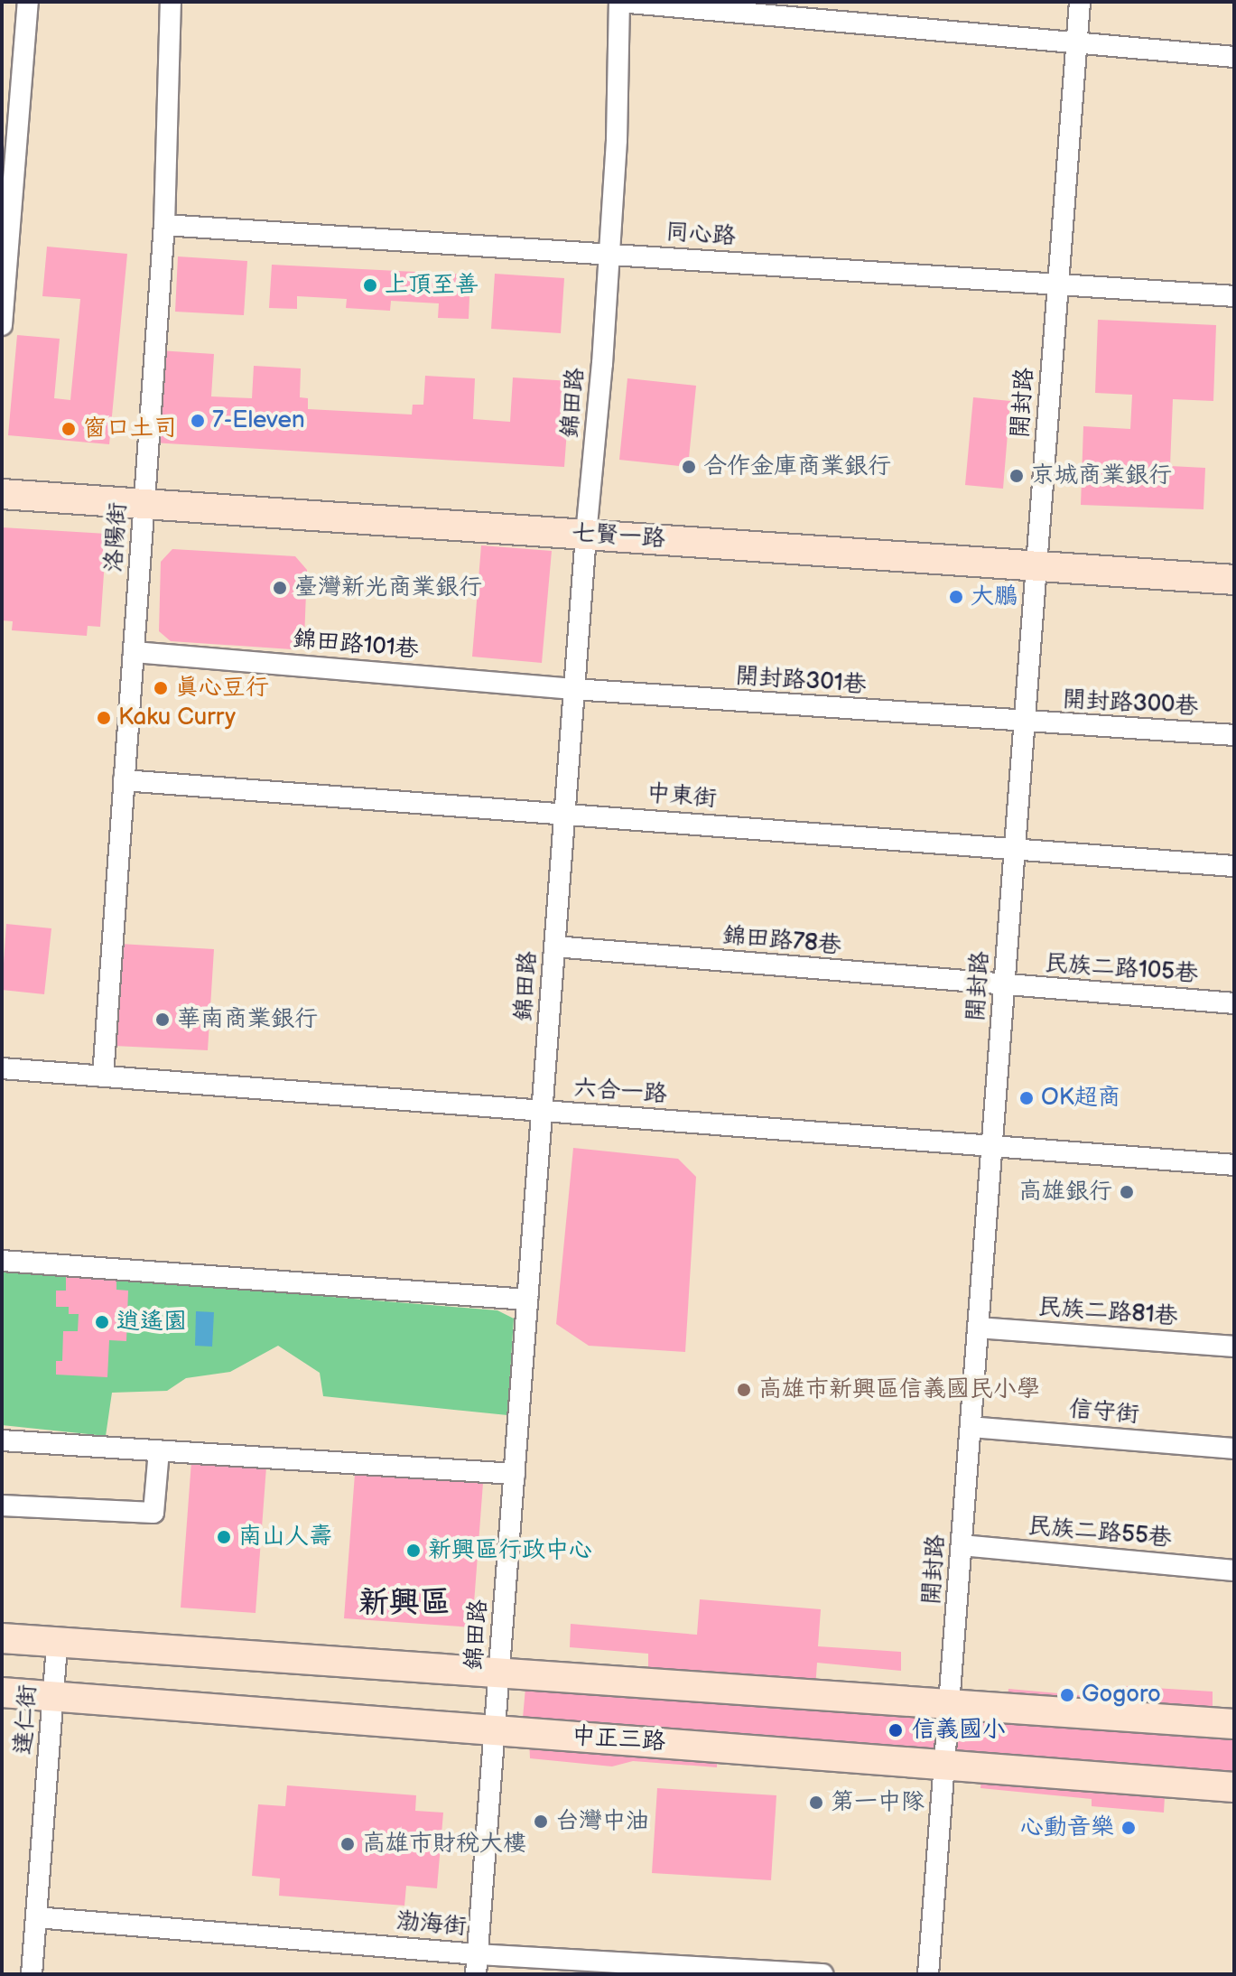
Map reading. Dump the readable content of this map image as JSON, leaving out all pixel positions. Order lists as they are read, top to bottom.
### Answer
{
  "streets": {
    "street": [
      "同心路",
      "錦田路",
      "開封路",
      "七賢一路",
      "洛陽街",
      "錦田路101巷",
      "開封路301巷",
      "開封路300巷",
      "中東街",
      "錦田路78巷",
      "民族二路105巷",
      "六合一路",
      "民族二路81巷",
      "信守街",
      "民族二路55巷",
      "達仁街",
      "中正三路",
      "渤海街"
    ]
  },
  "crossings": [
    ["同心路", "錦田路"],
    ["同心路", "開封路"],
    ["同心路", "洛陽街"],
    ["錦田路", "七賢一路"],
    ["錦田路", "錦田路101巷"],
    ["錦田路", "開封路301巷"],
    ["錦田路", "中東街"],
    ["錦田路", "錦田路78巷"],
    ["錦田路", "六合一路"],
    ["錦田路", "中正三路"],
    ["錦田路", "渤海街"],
    ["開封路", "七賢一路"],
    ["開封路", "開封路301巷"],
    ["開封路", "開封路300巷"],
    ["開封路", "中東街"],
    ["開封路", "錦田路78巷"],
    ["開封路", "民族二路105巷"],
    ["開封路", "六合一路"],
    ["開封路", "民族二路81巷"],
    ["開封路", "信守街"],
    ["開封路", "民族二路55巷"],
    ["開封路", "中正三路"],
    ["七賢一路", "洛陽街"],
    ["洛陽街", "錦田路101巷"],
    ["洛陽街", "中東街"],
    ["洛陽街", "六合一路"],
    ["錦田路101巷", "開封路301巷"],
    ["開封路301巷", "開封路300巷"],
    ["錦田路78巷", "民族二路105巷"],
    ["達仁街", "中正三路"],
    ["達仁街", "渤海街"]
  ],
  "districts": ["新興區"],
  "places": [
    "上頂至善",
    "7-Eleven",
    "窗口土司",
    "合作金庫商業銀行",
    "京城商業銀行",
    "臺灣新光商業銀行",
    "大鵬",
    "真心豆行",
    "Kaku Curry",
    "華南商業銀行",
    "OK超商",
    "高雄銀行",
    "逍遙園",
    "高雄市新興區信義國民小學",
    "南山人壽",
    "新興區行政中心",
    "Gogoro",
    "信義國小",
    "第一中隊",
    "台灣中油",
    "心動音樂",
    "高雄市財稅大樓"
  ]
}
